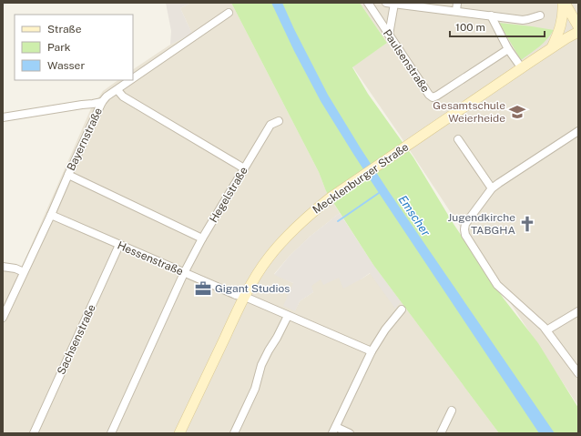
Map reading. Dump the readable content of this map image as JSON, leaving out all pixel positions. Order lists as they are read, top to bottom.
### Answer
{
  "streets": {
    "street": [
      "Paulsenstraße",
      "Bayernstraße",
      "Mecklenburger Straße",
      "Hegelstraße",
      "Hessenstraße",
      "Sachsenstraße"
    ]
  },
  "crossings": [
    ["Bayernstraße", "Hessenstraße"],
    ["Mecklenburger Straße", "Hessenstraße"],
    ["Hegelstraße", "Hessenstraße"],
    ["Hessenstraße", "Sachsenstraße"]
  ],
  "water": ["Emscher"],
  "places": {
    "school or university": ["Gesamtschule Weierheide"],
    "church": ["Jugendkirche TABGHA"],
    "office": ["Gigant Studios"]
  },
  "legend": ["Straße", "Park", "Wasser"],
  "scale_bar": "100 m"
}
